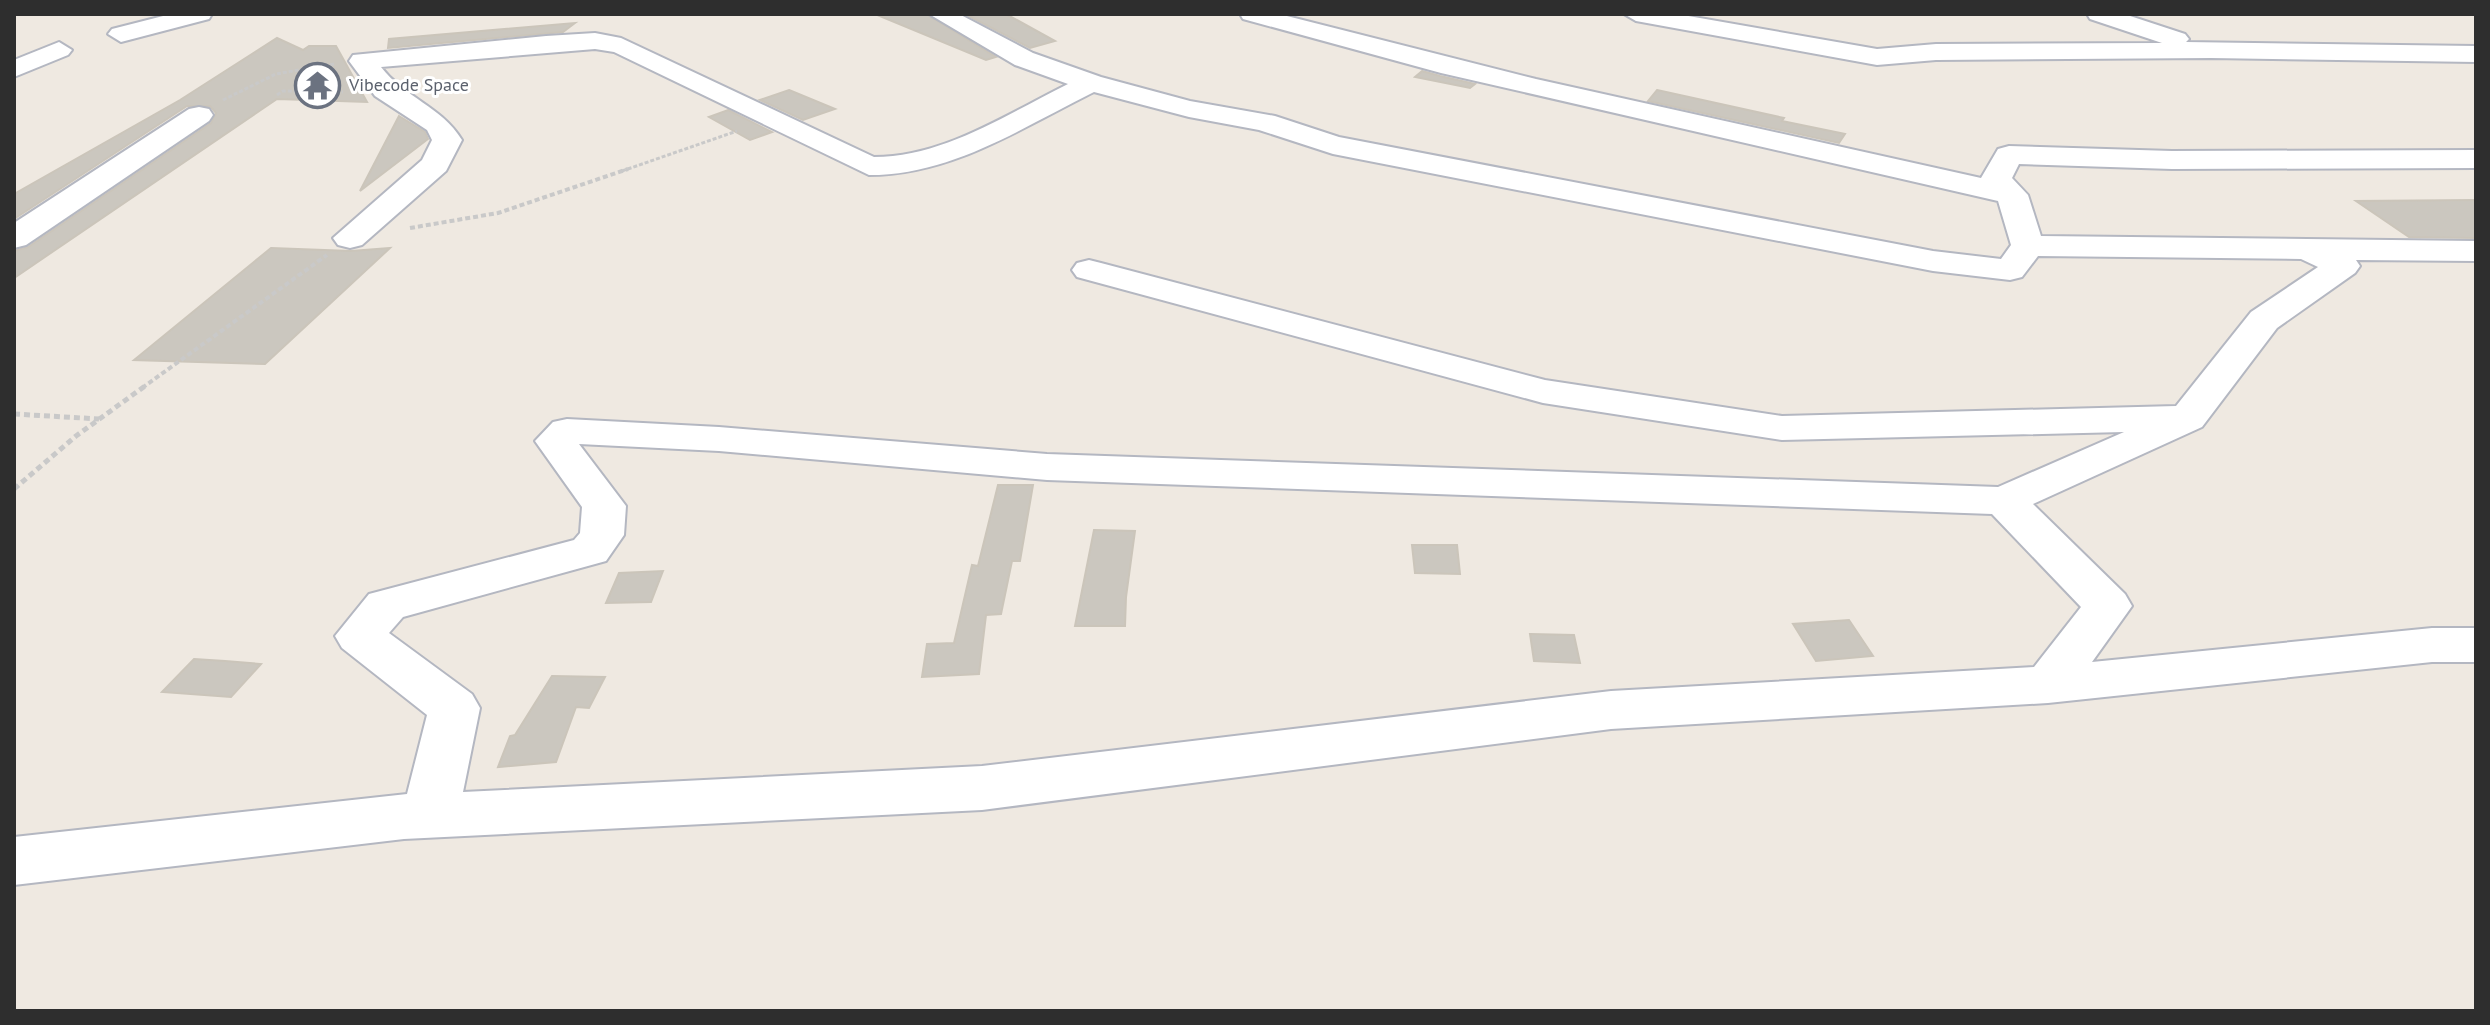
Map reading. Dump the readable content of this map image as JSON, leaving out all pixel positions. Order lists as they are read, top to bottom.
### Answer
{
  "places": {
    "temple": ["Vibecode Space"]
  }
}
